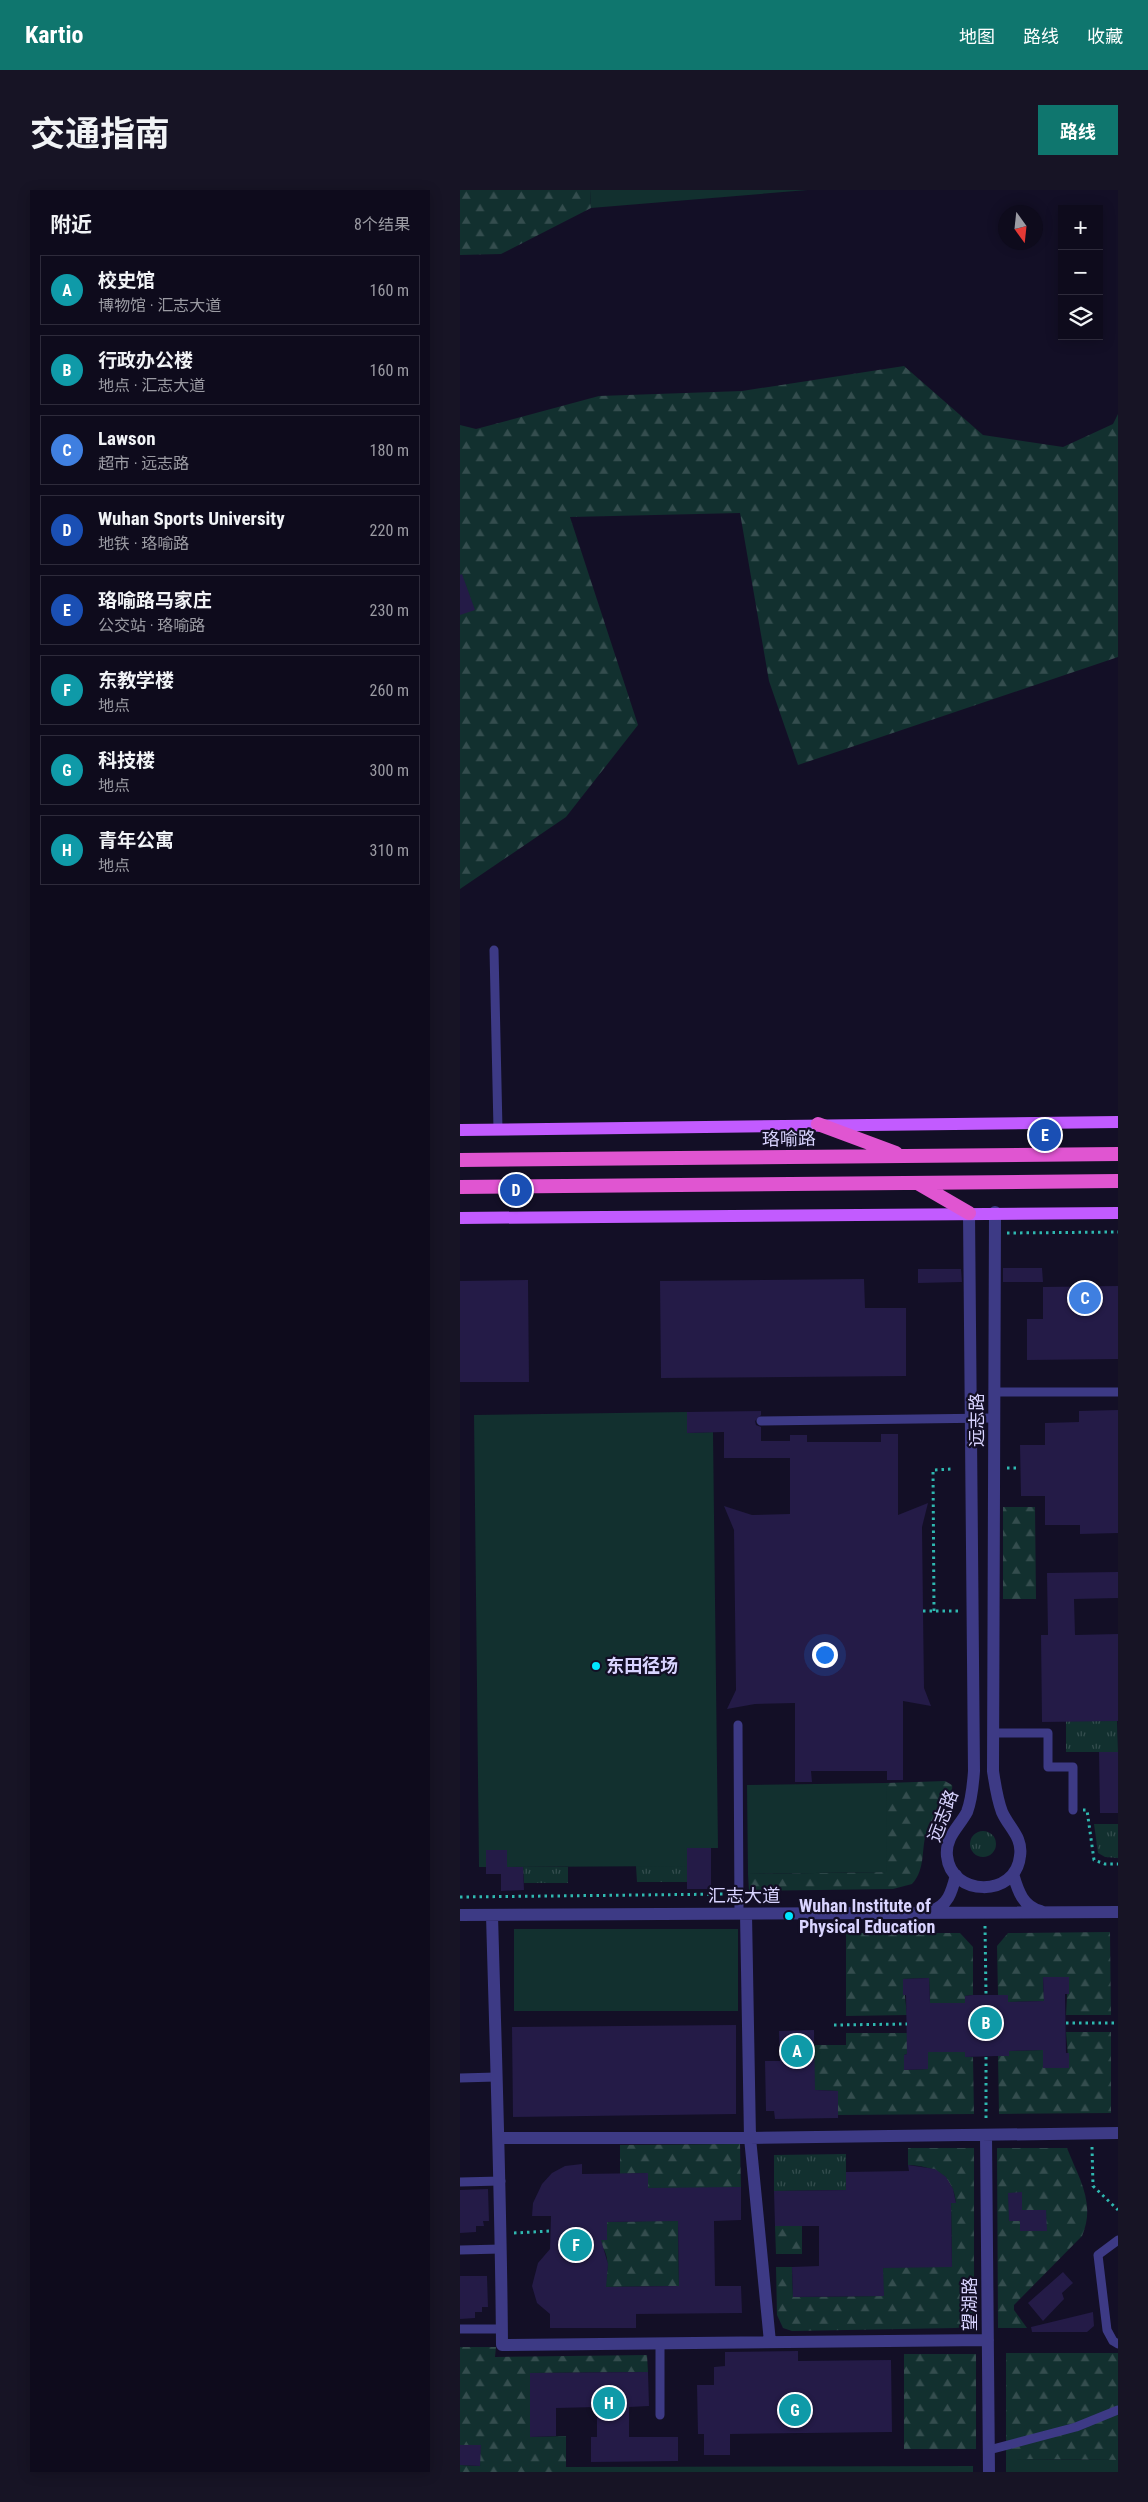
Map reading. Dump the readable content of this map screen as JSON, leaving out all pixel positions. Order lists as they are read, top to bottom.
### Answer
{
  "streets": {
    "highway": ["珞喻路"],
    "street": ["远志路", "汇志大道", "望湖路"]
  },
  "places": ["东田径场", "Wuhan Institute of Physical Education"],
  "north": "bottom",
  "page": {
    "header": "Kartio",
    "nav": ["地图", "路线", "收藏"],
    "title": "交通指南",
    "buttons": "路线",
    "heading": ["附近", "8个结果"],
    "map_buttons": ["+", "−"],
    "list": [
      {
        "mark": "A",
        "name": "校史馆",
        "note": "博物馆 · 汇志大道",
        "value": "160 m"
      },
      {
        "mark": "B",
        "name": "行政办公楼",
        "note": "地点 · 汇志大道",
        "value": "160 m"
      },
      {
        "mark": "C",
        "name": "Lawson",
        "note": "超市 · 远志路",
        "value": "180 m"
      },
      {
        "mark": "D",
        "name": "Wuhan Sports University",
        "note": "地铁 · 珞喻路",
        "value": "220 m"
      },
      {
        "mark": "E",
        "name": "珞喻路马家庄",
        "note": "公交站 · 珞喻路",
        "value": "230 m"
      },
      {
        "mark": "F",
        "name": "东教学楼",
        "note": "地点",
        "value": "260 m"
      },
      {
        "mark": "G",
        "name": "科技楼",
        "note": "地点",
        "value": "300 m"
      },
      {
        "mark": "H",
        "name": "青年公寓",
        "note": "地点",
        "value": "310 m"
      }
    ],
    "pins": [
      "E",
      "D",
      "C",
      "B",
      "A",
      "F",
      "H",
      "G"
    ]
  }
}
